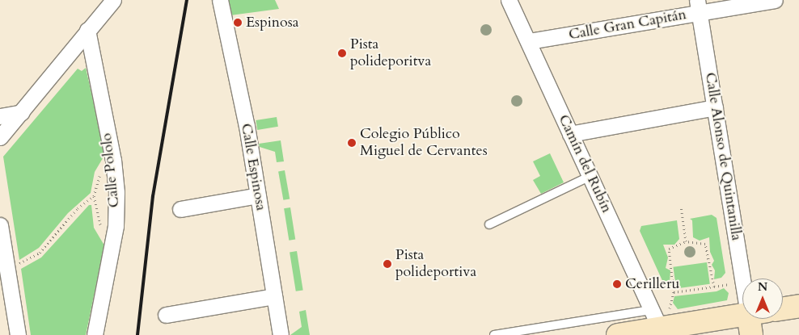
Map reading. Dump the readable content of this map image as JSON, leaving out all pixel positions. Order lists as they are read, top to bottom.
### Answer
{
  "streets": {
    "street": [
      "Calle Gran Capitán",
      "Calle Alonso de Quintanilla",
      "Camín del Rubín",
      "Calle Espinosa",
      "Calle Pololo"
    ]
  },
  "crossings": [
    ["Calle Gran Capitán", "Calle Alonso de Quintanilla"],
    ["Calle Gran Capitán", "Camín del Rubín"]
  ],
  "places": [
    "Espinosa",
    "Pista polideporitva",
    "Colegio Público Miguel de Cervantes",
    "Pista polideportiva",
    "Cerilleru"
  ],
  "north": "top"
}
